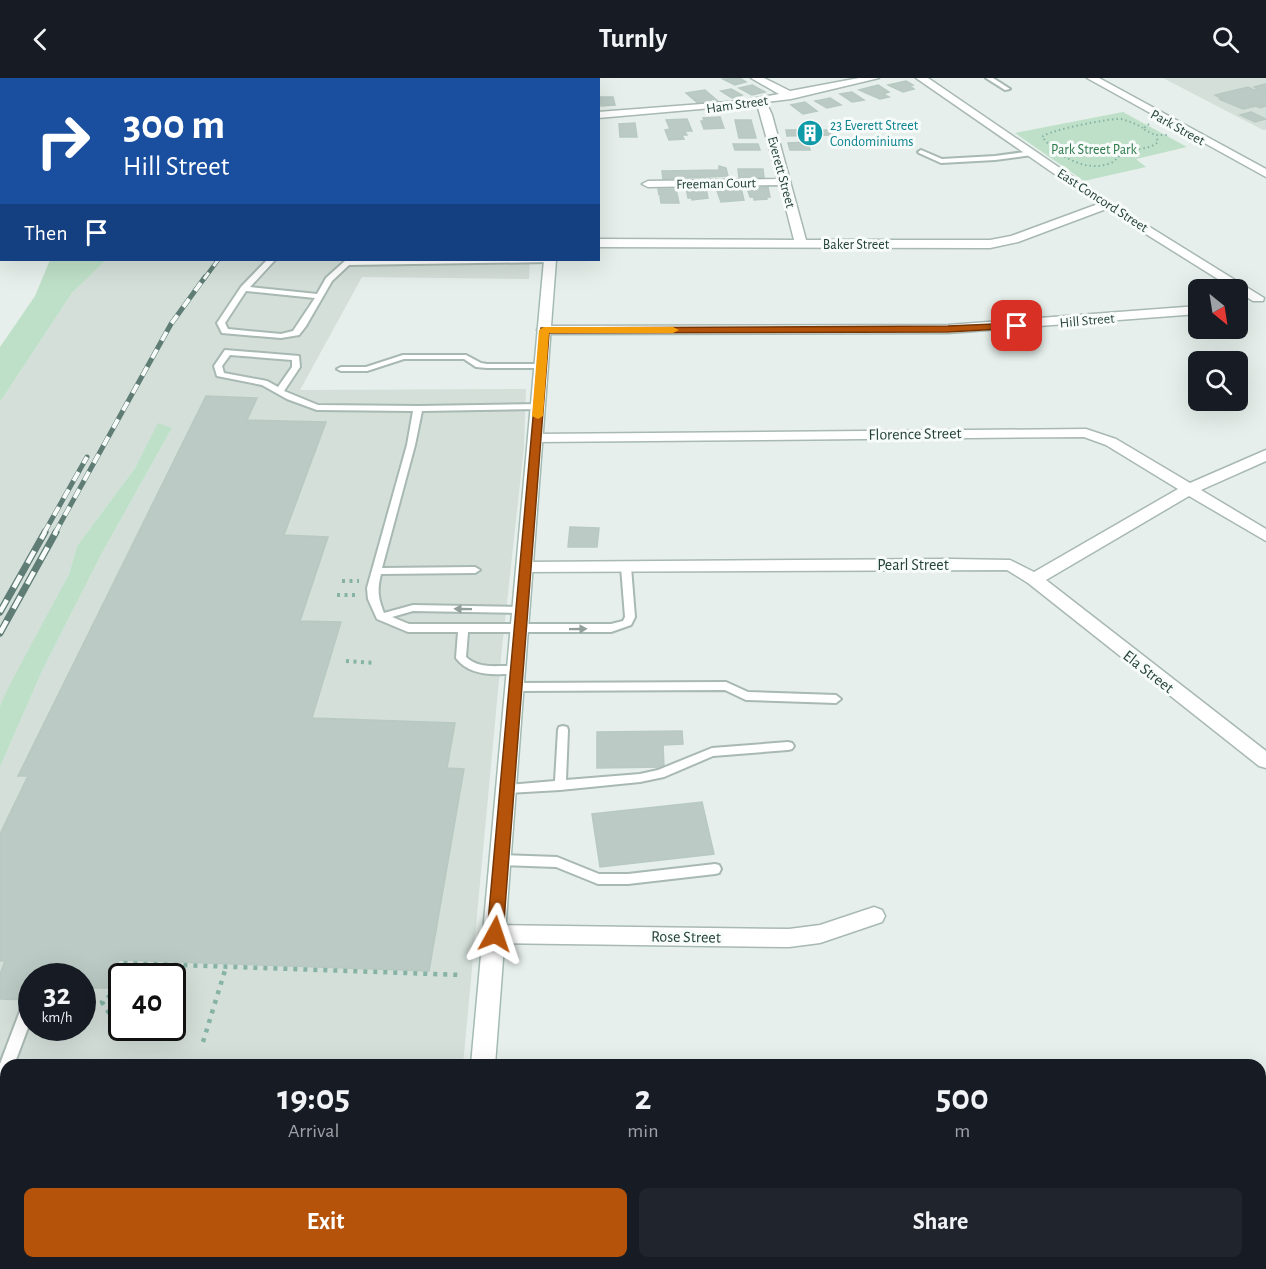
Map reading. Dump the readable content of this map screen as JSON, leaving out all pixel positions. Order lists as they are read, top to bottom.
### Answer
{
  "streets": {
    "street": [
      "Ham Street",
      "Park Street",
      "Everett Street",
      "Freeman Court",
      "East Concord Street",
      "Baker Street",
      "Hill Street",
      "Florence Street",
      "Pearl Street",
      "Ela Street",
      "Rose Street"
    ]
  },
  "crossings": [
    ["Ham Street", "Everett Street"],
    ["Everett Street", "Freeman Court"],
    ["Everett Street", "Baker Street"],
    ["East Concord Street", "Baker Street"],
    ["Pearl Street", "Ela Street"]
  ],
  "parks": ["Park Street Park"],
  "places": {
    "building": ["23 Everett Street Condominiums"]
  },
  "north": "bottom right",
  "page": {
    "header": "Turnly",
    "turn": ["300 m", "Hill Street"],
    "then": "Then",
    "speed": "32 km/h",
    "limit": "40",
    "eta": [
      "19:05",
      "Arrival",
      "2",
      "min",
      "500",
      "m"
    ],
    "buttons": ["Exit", "Share"]
  }
}
